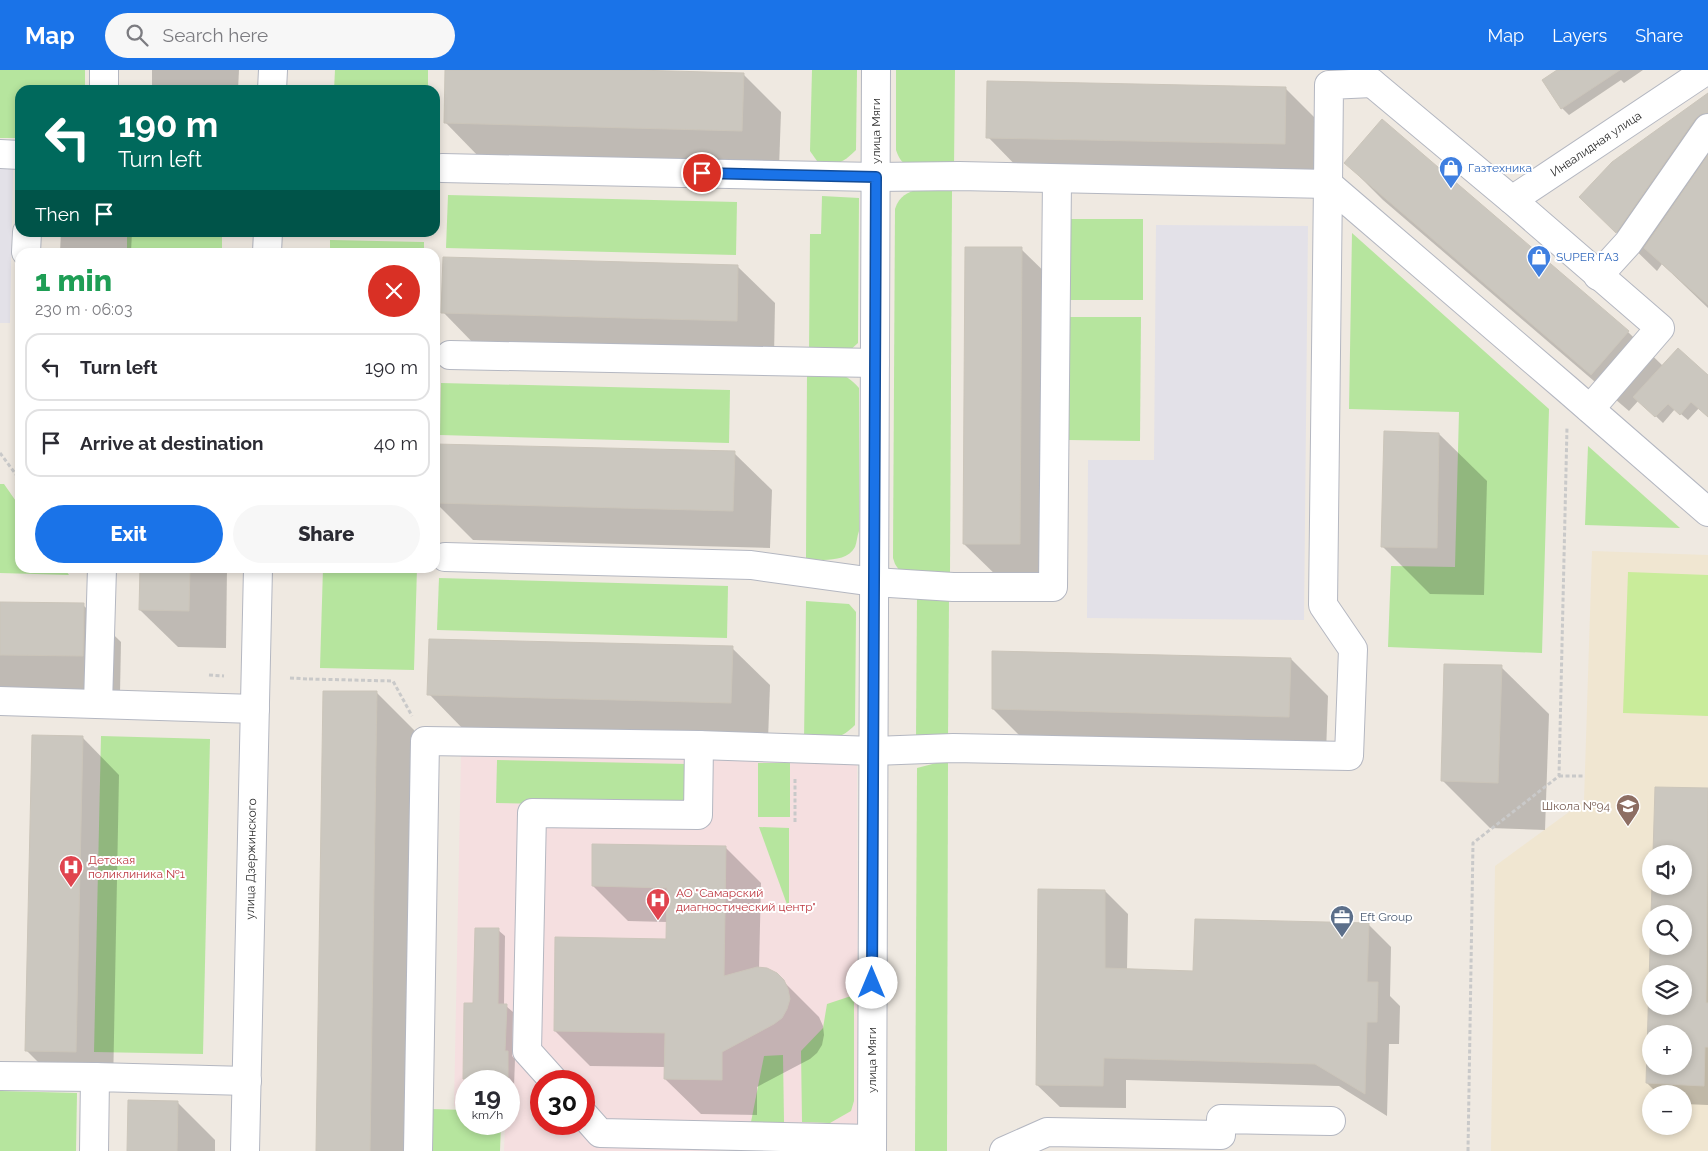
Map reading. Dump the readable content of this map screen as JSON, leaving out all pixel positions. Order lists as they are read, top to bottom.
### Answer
{
  "streets": {
    "street": ["улица Мяги", "Инвалидная улица", "улица Дзержинского"]
  },
  "places": {
    "shop": ["Газтехника", "SUPER ГАЗ"],
    "school or university": ["Школа №94"],
    "hospital": ["Детская поликлиника №1", "АО \"Самарский диагностический центр\""],
    "office": ["Eft Group"]
  },
  "page": {
    "header": "Map",
    "search": "Search here",
    "nav": ["Map", "Layers", "Share"],
    "turn": ["190 m", "Turn left"],
    "then": "Then",
    "heading": ["1 min", "230 m · 06:03"],
    "list": [
      {
        "name": "Turn left",
        "value": "190 m"
      },
      {
        "name": "Arrive at destination",
        "value": "40 m"
      }
    ],
    "buttons": ["Exit", "Share"],
    "map_buttons": ["+", "−"],
    "speed": "19 km/h",
    "limit": "30"
  }
}
